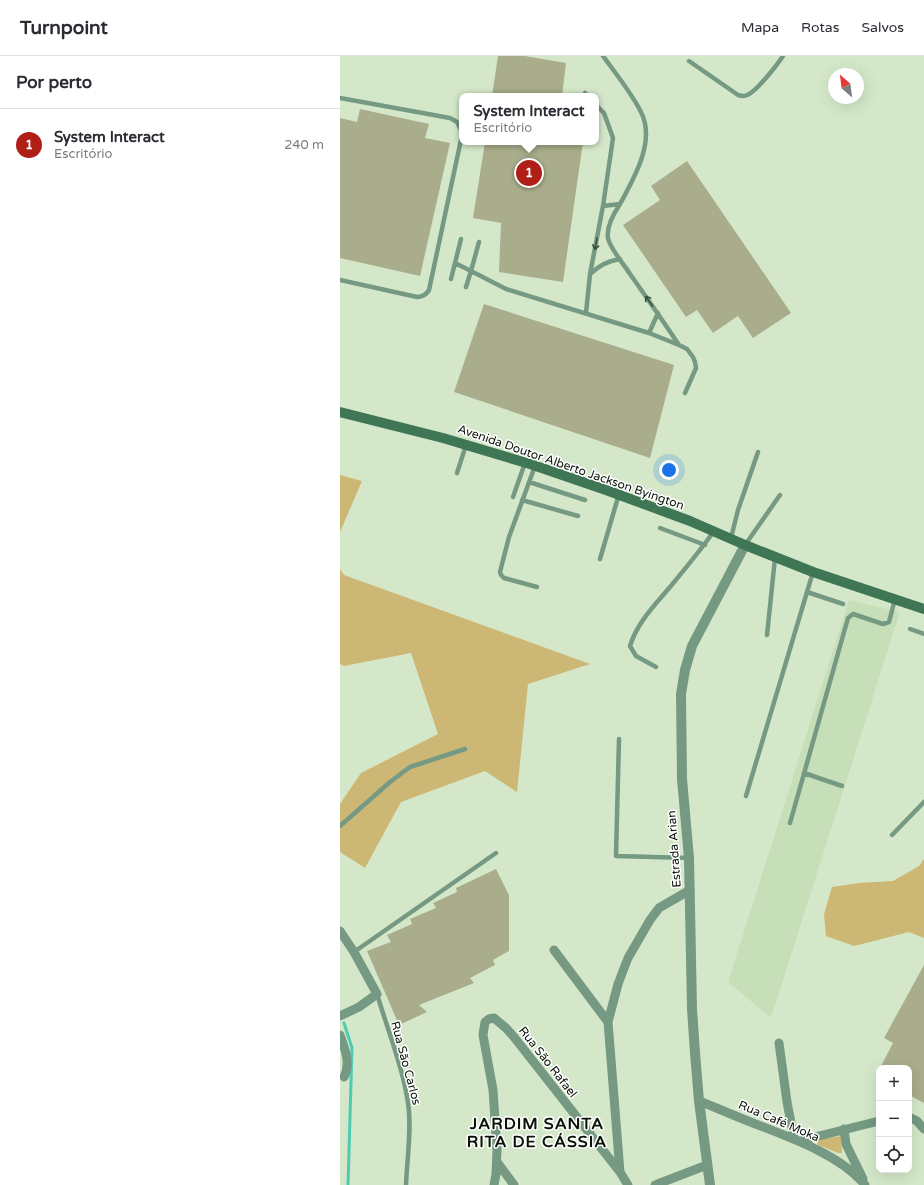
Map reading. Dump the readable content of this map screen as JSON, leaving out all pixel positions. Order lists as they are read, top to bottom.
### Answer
{
  "streets": {
    "main road": ["Avenida Doutor Alberto Jackson Byington"],
    "street": ["Estrada Arian", "Rua São Rafael", "Rua Café Moka"],
    "lane": ["Rua São Carlos"]
  },
  "crossings": [
    ["Avenida Doutor Alberto Jackson Byington", "Estrada Arian"],
    ["Estrada Arian", "Rua Café Moka"]
  ],
  "districts": ["JARDIM SANTA RITA DE CÁSSIA"],
  "north": "top left",
  "page": {
    "header": "Turnpoint",
    "nav": ["Mapa", "Rotas", "Salvos"],
    "heading": "Por perto",
    "popup": ["System Interact", "Escritório"],
    "list": [
      {
        "mark": "1",
        "name": "System Interact",
        "note": "Escritório",
        "value": "240 m"
      }
    ],
    "pins": "1",
    "map_buttons": ["+", "−"]
  }
}
